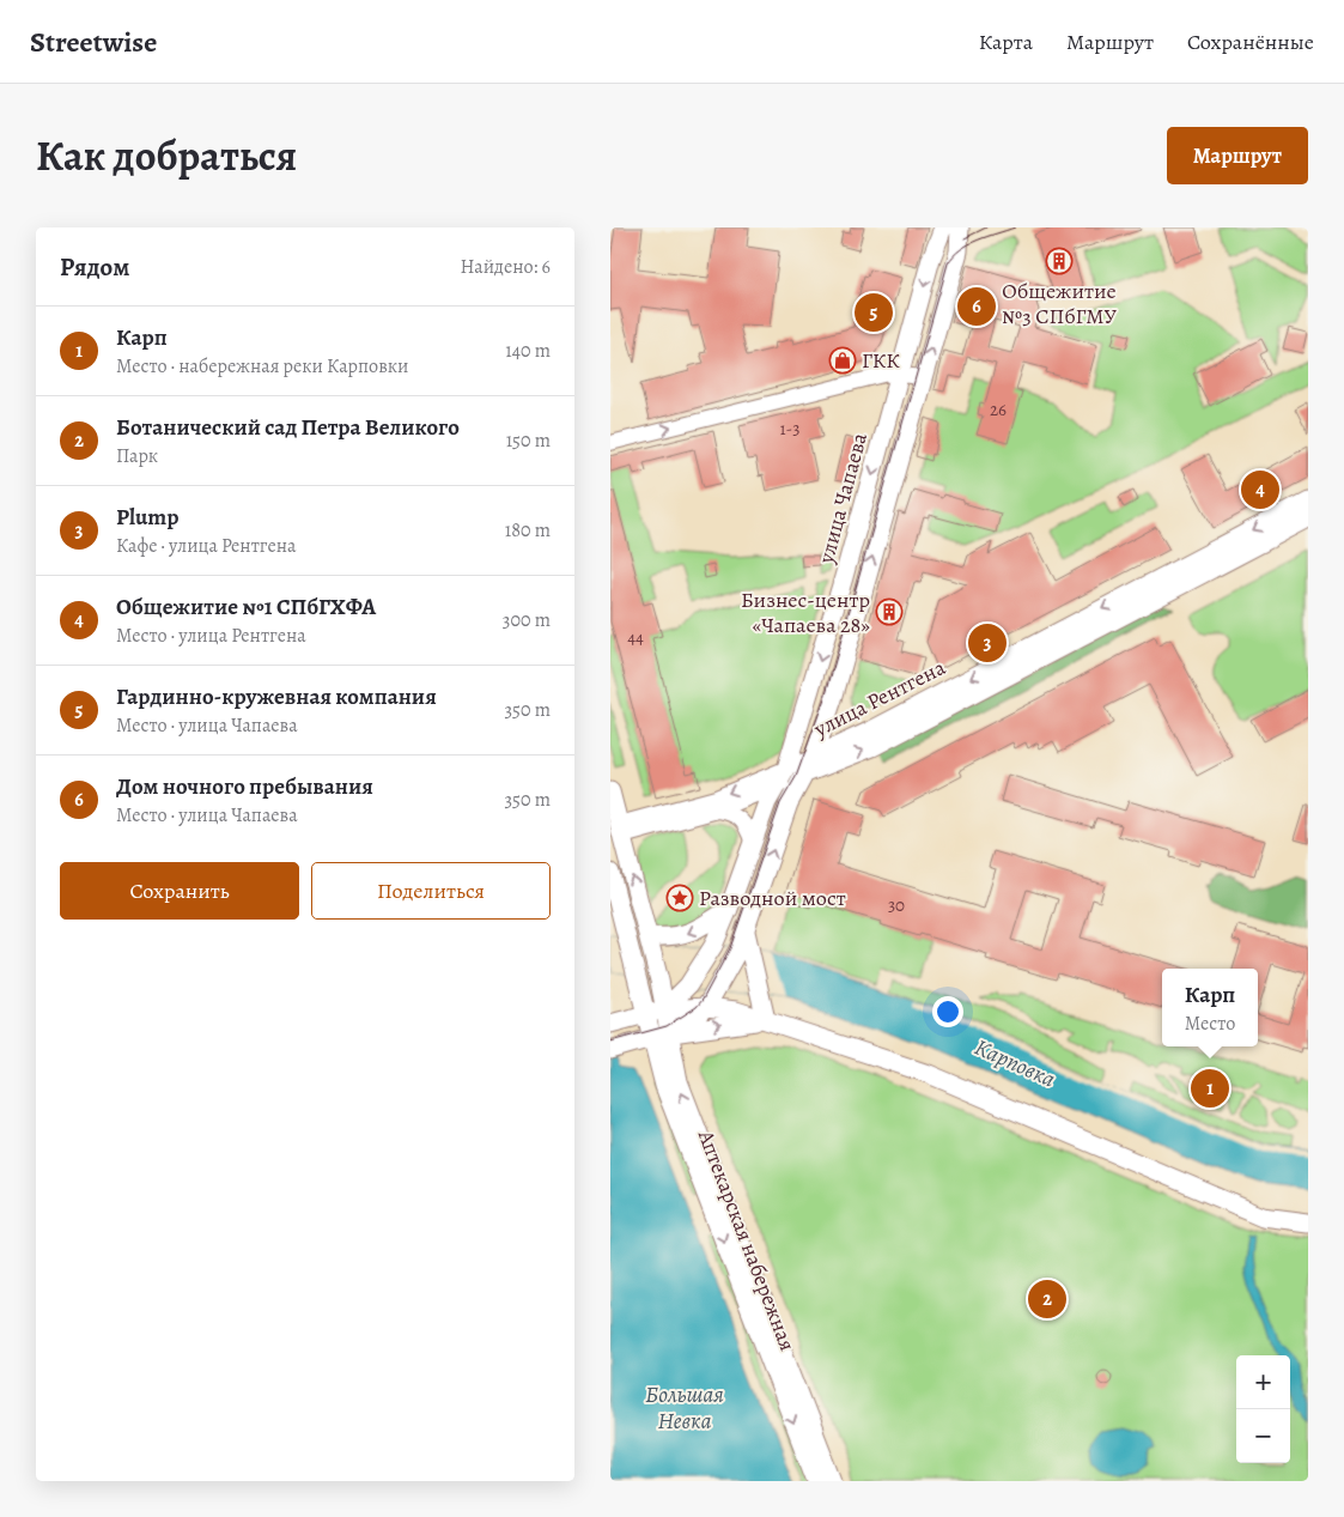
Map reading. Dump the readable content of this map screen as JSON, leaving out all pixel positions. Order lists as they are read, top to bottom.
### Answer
{
  "streets": {
    "street": ["улица Чапаева", "улица Рентгена", "Аптекарская набережная"]
  },
  "crossings": [
    ["улица Чапаева", "улица Рентгена"]
  ],
  "water": ["Карповка", "Большая Невка"],
  "places": {
    "building": ["Общежитие №3 СПбГМУ", "Бизнес-центр «Чапаева 28»"],
    "shop": ["ГКК"],
    "place": ["Разводной мост"]
  },
  "house_numbers": [
    "26",
    "1-3",
    "44",
    "30"
  ],
  "page": {
    "header": "Streetwise",
    "nav": ["Карта", "Маршрут", "Сохранённые"],
    "title": "Как добраться",
    "buttons": [
      "Маршрут",
      ["Сохранить", "Поделиться"]
    ],
    "heading": ["Рядом", "Найдено: 6"],
    "pins": [
      "6",
      "5",
      "4",
      "3",
      "1",
      "2"
    ],
    "list": [
      {
        "mark": "1",
        "name": "Карп",
        "note": "Место · набережная реки Карповки",
        "value": "140 m"
      },
      {
        "mark": "2",
        "name": "Ботанический сад Петра Великого",
        "note": "Парк",
        "value": "150 m"
      },
      {
        "mark": "3",
        "name": "Plump",
        "note": "Кафе · улица Рентгена",
        "value": "180 m"
      },
      {
        "mark": "4",
        "name": "Общежитие №1 СПбГХФА",
        "note": "Место · улица Рентгена",
        "value": "300 m"
      },
      {
        "mark": "5",
        "name": "Гардинно-кружевная компания",
        "note": "Место · улица Чапаева",
        "value": "350 m"
      },
      {
        "mark": "6",
        "name": "Дом ночного пребывания",
        "note": "Место · улица Чапаева",
        "value": "350 m"
      }
    ],
    "popup": ["Карп", "Место"],
    "map_buttons": ["+", "−"]
  }
}
